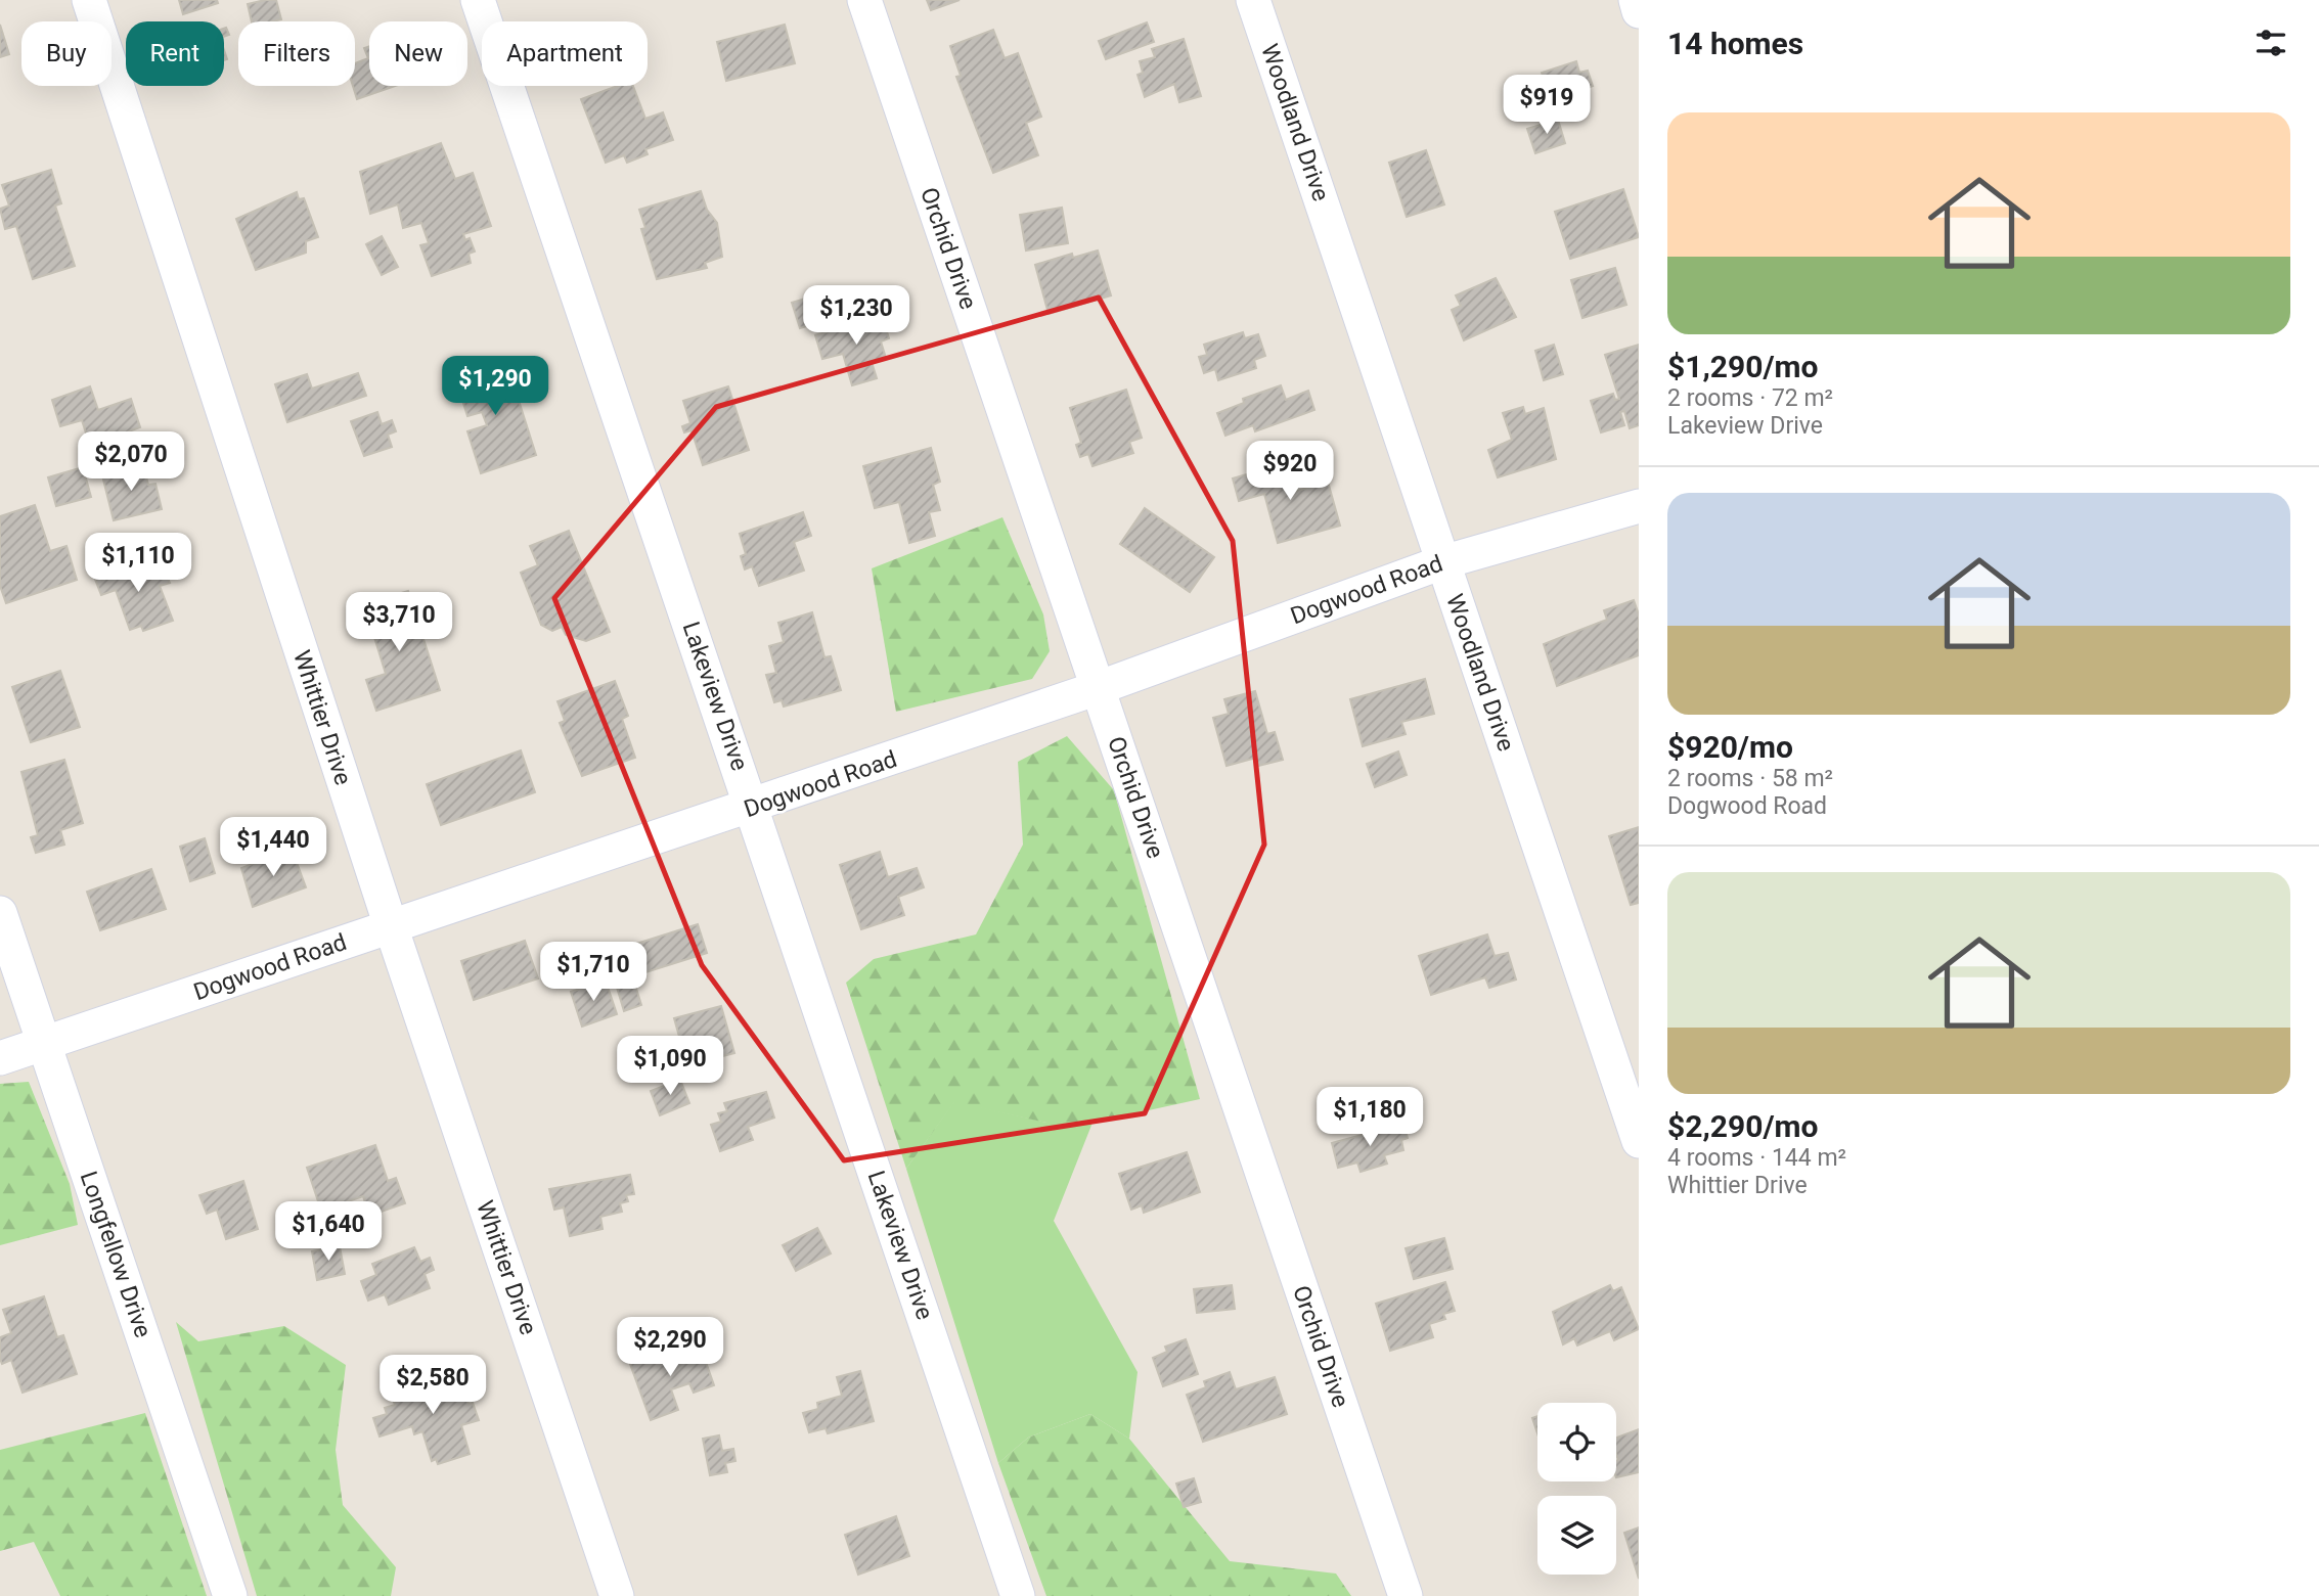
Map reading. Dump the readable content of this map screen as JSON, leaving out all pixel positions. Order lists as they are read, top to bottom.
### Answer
{
  "streets": {
    "street": [
      "Woodland Drive",
      "Orchid Drive",
      "Dogwood Road",
      "Lakeview Drive",
      "Whittier Drive",
      "Longfellow Drive"
    ]
  },
  "crossings": [
    ["Woodland Drive", "Dogwood Road"],
    ["Orchid Drive", "Dogwood Road"],
    ["Dogwood Road", "Lakeview Drive"],
    ["Dogwood Road", "Whittier Drive"],
    ["Dogwood Road", "Longfellow Drive"]
  ],
  "page": {
    "heading": "14 homes",
    "chip": [
      "Buy",
      "Rent",
      "Filters",
      "New",
      "Apartment"
    ],
    "price": [
      "$919",
      "$1,230",
      "$1,290",
      "$2,070",
      "$920",
      "$1,110",
      "$3,710",
      "$1,440",
      "$1,710",
      "$1,090",
      "$1,180",
      "$1,640",
      "$2,290",
      "$2,580"
    ],
    "list": [
      {
        "name": "$1,290/mo",
        "note": "2 rooms · 72 m² · Lakeview Drive"
      },
      {
        "name": "$920/mo",
        "note": "2 rooms · 58 m² · Dogwood Road"
      },
      {
        "name": "$2,290/mo",
        "note": "4 rooms · 144 m² · Whittier Drive"
      }
    ]
  }
}
